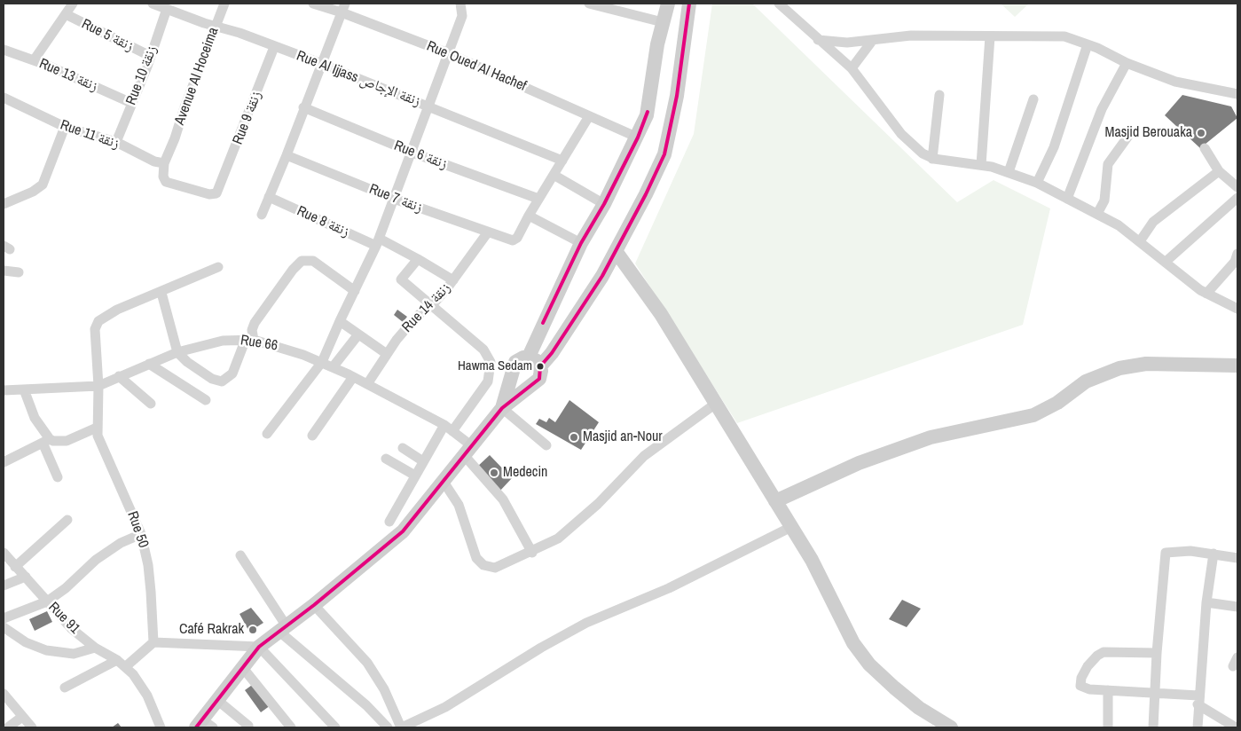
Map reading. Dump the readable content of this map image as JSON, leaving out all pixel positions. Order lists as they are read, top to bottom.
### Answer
{
  "streets": {
    "street": [
      "Rue 5 زنقة",
      "Rue Oued Al Hachef",
      "Rue 13 زنقة",
      "Rue 10 زنقة",
      "Avenue Al Hoceima",
      "Rue Al Ijjass زنقة الإجاص",
      "Rue 9 زنقة",
      "Rue 11 زنقة",
      "Rue 6 زنقة",
      "Rue 7 زنقة",
      "Rue 8 زنقة",
      "Rue 14 زنقة",
      "Rue 66",
      "Rue 50",
      "Rue 91"
    ]
  },
  "crossings": [
    ["Rue 5 زنقة", "Rue 10 زنقة"],
    ["Rue 13 زنقة", "Rue 10 زنقة"],
    ["Rue 10 زنقة", "Rue Al Ijjass زنقة الإجاص"],
    ["Rue 10 زنقة", "Rue 11 زنقة"],
    ["Avenue Al Hoceima", "Rue Al Ijjass زنقة الإجاص"],
    ["Avenue Al Hoceima", "Rue 9 زنقة"],
    ["Avenue Al Hoceima", "Rue 11 زنقة"],
    ["Rue Al Ijjass زنقة الإجاص", "Rue 9 زنقة"],
    ["Rue 9 زنقة", "Rue 11 زنقة"],
    ["Rue 7 زنقة", "Rue 14 زنقة"],
    ["Rue 8 زنقة", "Rue 14 زنقة"],
    ["Rue 14 زنقة", "Rue 66"],
    ["Rue 66", "Rue 50"]
  ],
  "places": [
    "Masjid Berouaka",
    "Hawma Sedam",
    "Masjid an-Nour",
    "Medecin",
    "Café Rakrak"
  ]
}
